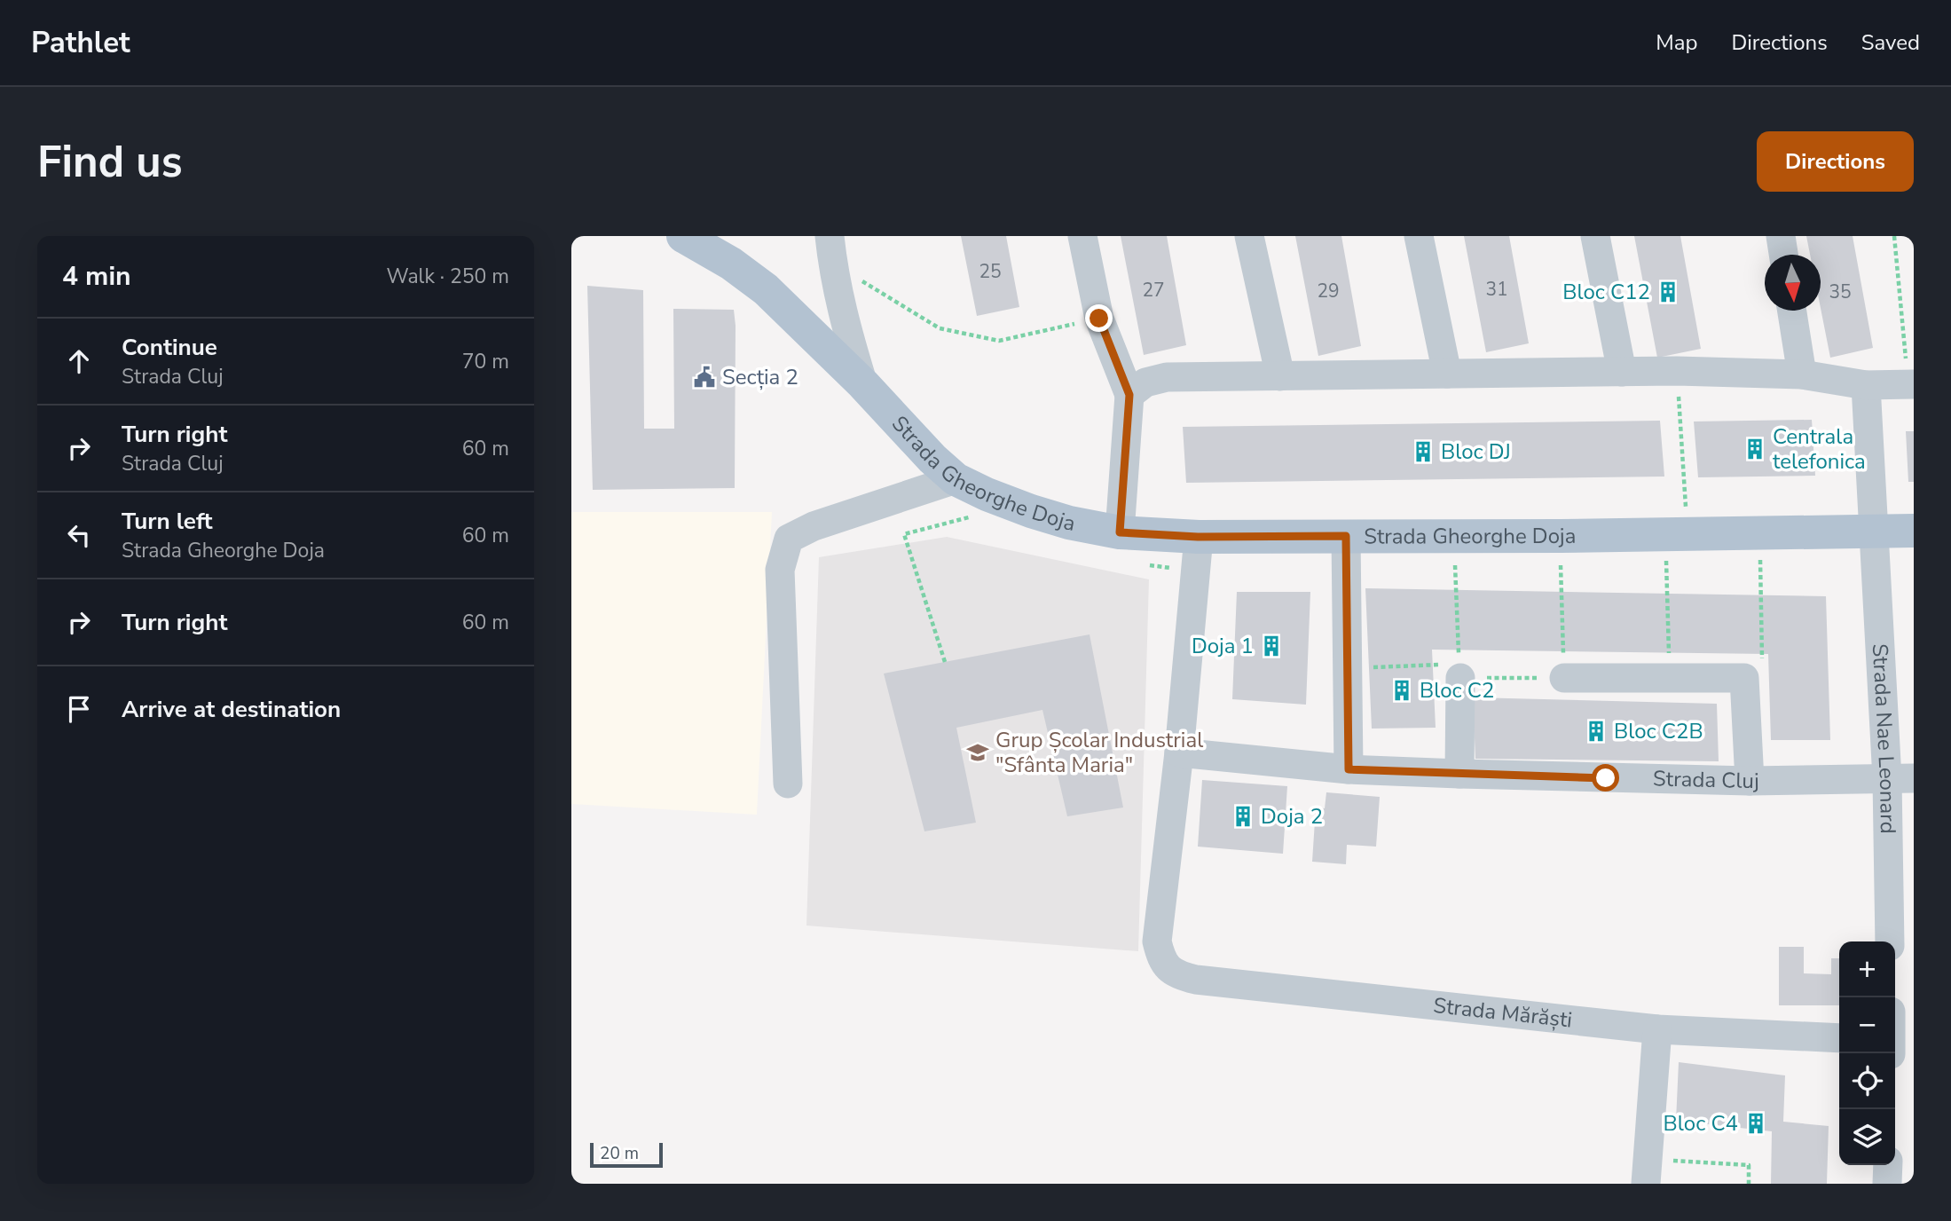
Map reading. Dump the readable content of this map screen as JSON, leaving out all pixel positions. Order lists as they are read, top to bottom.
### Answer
{
  "streets": {
    "main road": ["Strada Gheorghe Doja"],
    "street": ["Strada Nae Leonard", "Strada Cluj", "Strada Mărăști"]
  },
  "crossings": [
    ["Strada Gheorghe Doja", "Strada Nae Leonard"],
    ["Strada Nae Leonard", "Strada Cluj"],
    ["Strada Cluj", "Strada Mărăști"]
  ],
  "places": {
    "building": [
      "Bloc C12",
      "Centrala telefonica",
      "Bloc DJ",
      "Doja 1",
      "Bloc C2",
      "Bloc C2B",
      "Doja 2",
      "Bloc C4"
    ],
    "public building": ["Secția 2"],
    "school or university": ["Grup Școlar Industrial \"Sfânta Maria\""]
  },
  "house_numbers": [
    "25",
    "31",
    "27",
    "29",
    "35"
  ],
  "scale_bar": "20 m",
  "north": "bottom",
  "page": {
    "header": "Pathlet",
    "nav": ["Map", "Directions", "Saved"],
    "buttons": "Directions",
    "title": "Find us",
    "heading": ["4 min", "Walk · 250 m"],
    "list": [
      ["Continue", "Strada Cluj", "70 m"],
      ["Turn right", "Strada Cluj", "60 m"],
      ["Turn left", "Strada Gheorghe Doja", "60 m"],
      ["Turn right", "60 m"],
      "Arrive at destination"
    ],
    "map_buttons": ["+", "−"],
    "scale": "20 m"
  }
}
